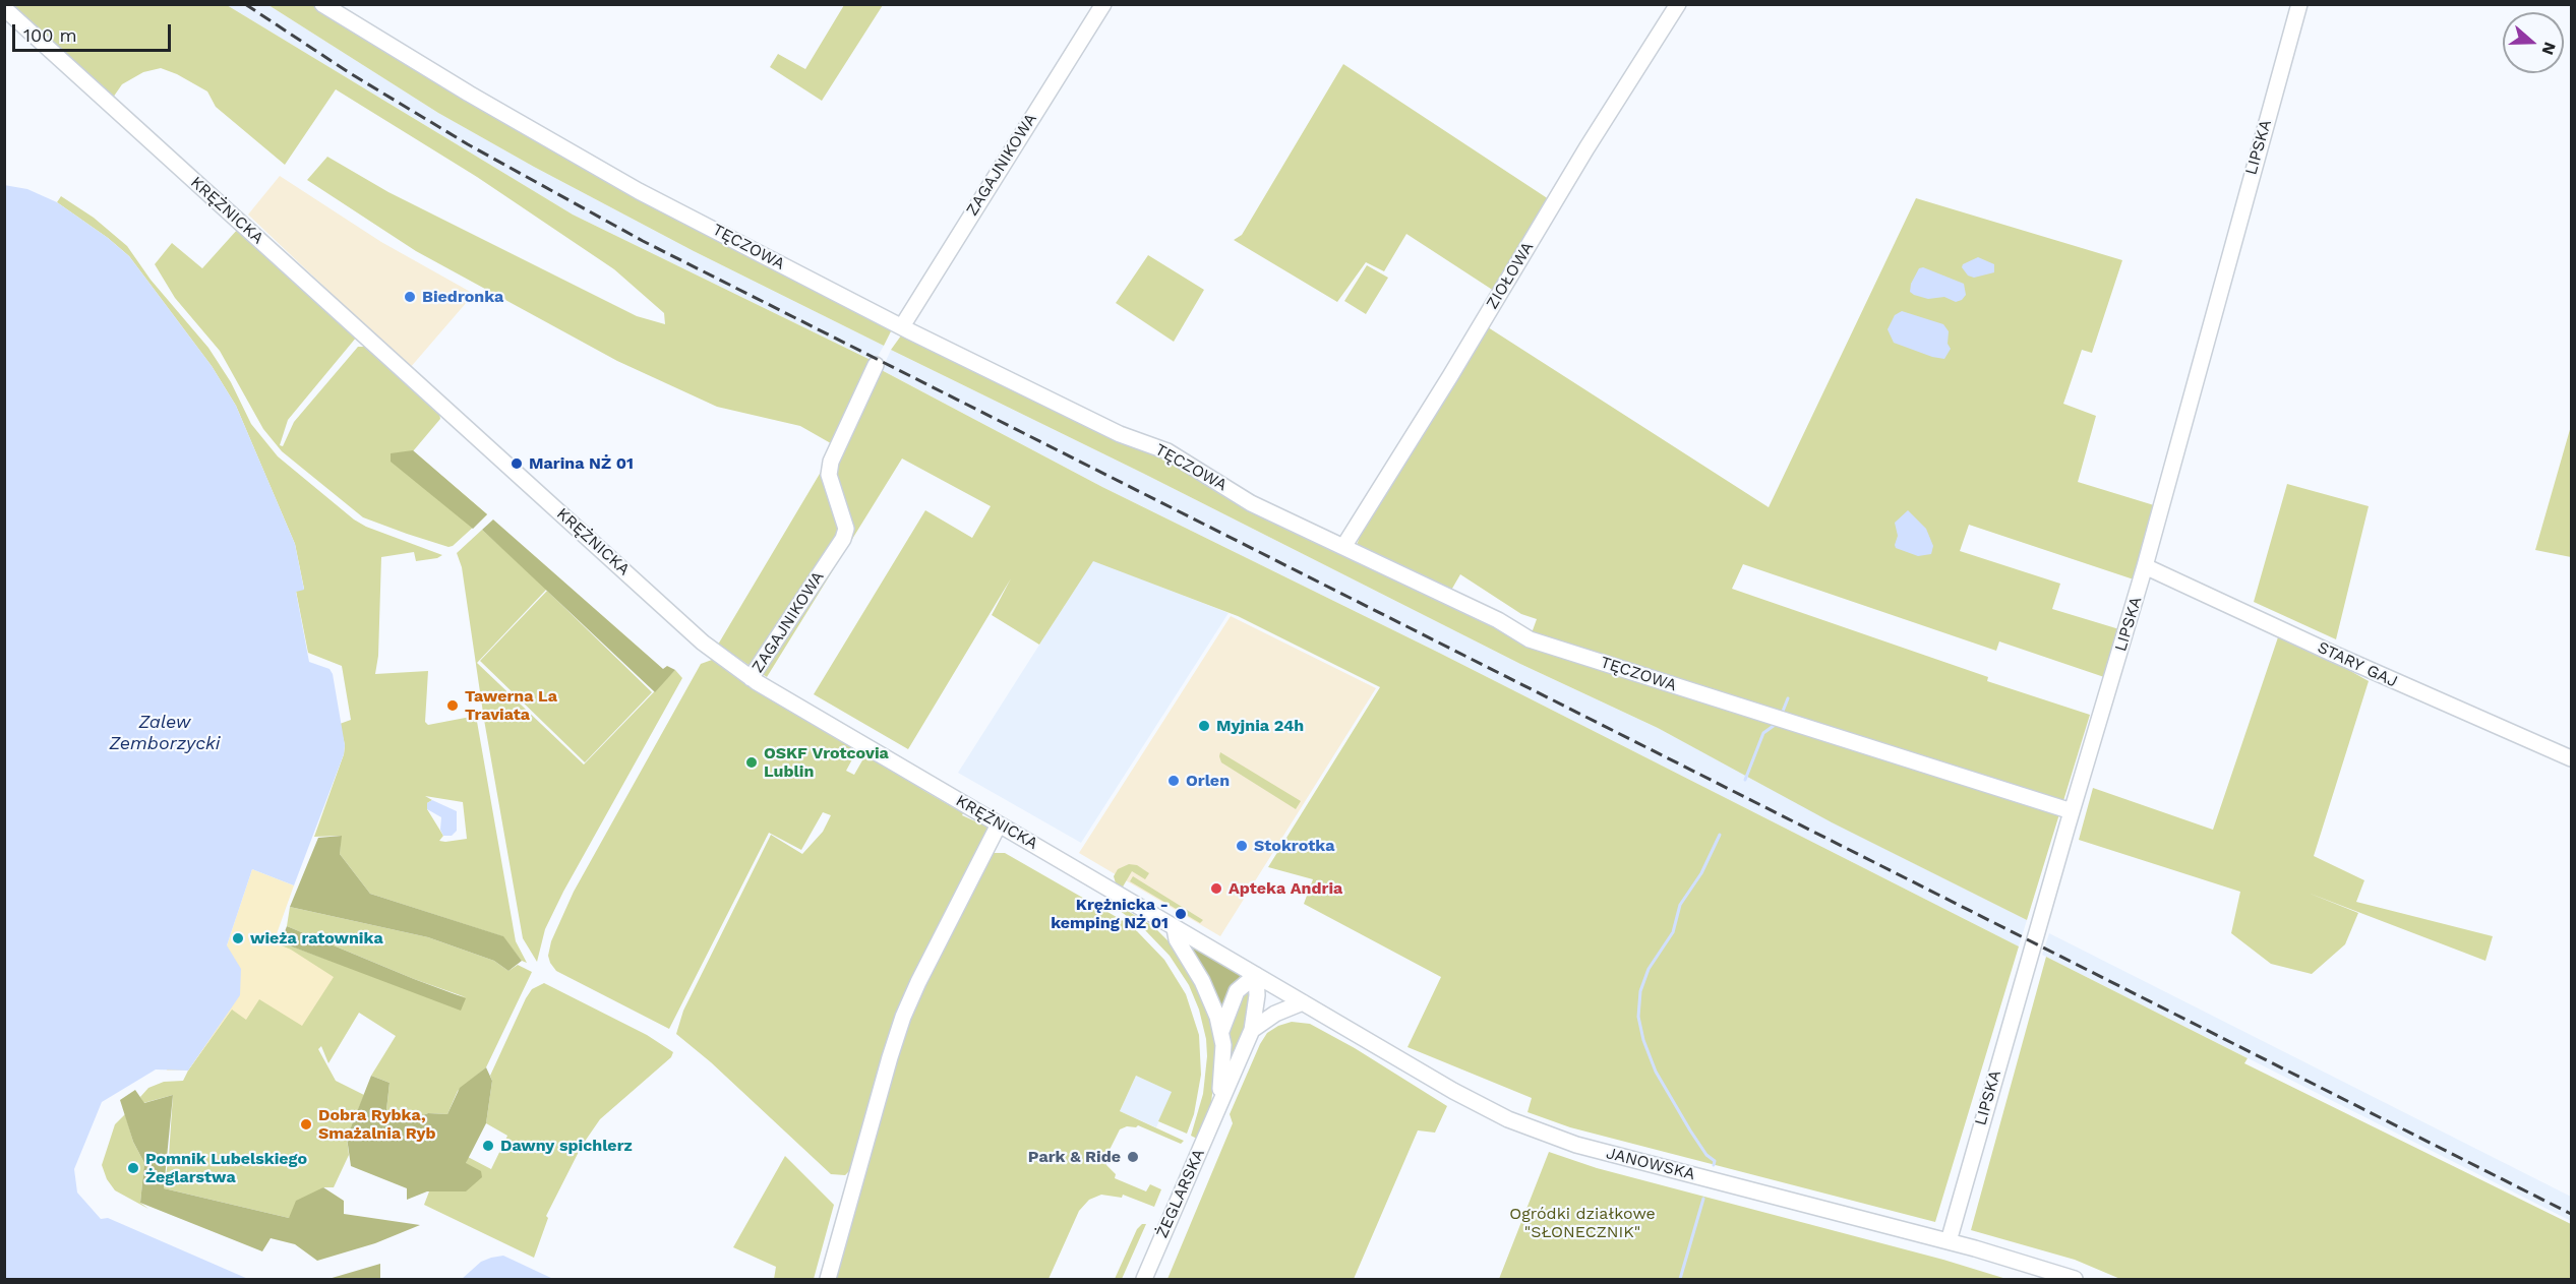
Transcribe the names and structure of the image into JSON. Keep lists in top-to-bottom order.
{
  "streets": {
    "street": [
      "LIPSKA",
      "ZAGAJNIKOWA",
      "KRĘŻNICKA",
      "TĘCZOWA",
      "ZIOŁOWA",
      "STARY GAJ",
      "JANOWSKA",
      "ŻEGLARSKA"
    ]
  },
  "crossings": [
    ["LIPSKA", "TĘCZOWA"],
    ["LIPSKA", "STARY GAJ"],
    ["LIPSKA", "JANOWSKA"],
    ["ZAGAJNIKOWA", "KRĘŻNICKA"],
    ["ZAGAJNIKOWA", "TĘCZOWA"],
    ["KRĘŻNICKA", "JANOWSKA"],
    ["KRĘŻNICKA", "ŻEGLARSKA"],
    ["TĘCZOWA", "ZIOŁOWA"],
    ["JANOWSKA", "ŻEGLARSKA"]
  ],
  "water": ["Zalew Zemborzycki"],
  "parks": ["Ogródki działkowe \"SŁONECZNIK\""],
  "places": [
    "Biedronka",
    "Marina NŻ 01",
    "Tawerna La Traviata",
    "Myjnia 24h",
    "OSKF Vrotcovia Lublin",
    "Orlen",
    "Stokrotka",
    "Apteka Andria",
    "Krężnicka - kemping NŻ 01",
    "wieża ratownika",
    "Dobra Rybka, Smażalnia Ryb",
    "Dawny spichlerz",
    "Park & Ride",
    "Pomnik Lubelskiego Żeglarstwa"
  ],
  "scale_bar": "100 m",
  "north": "right"
}
